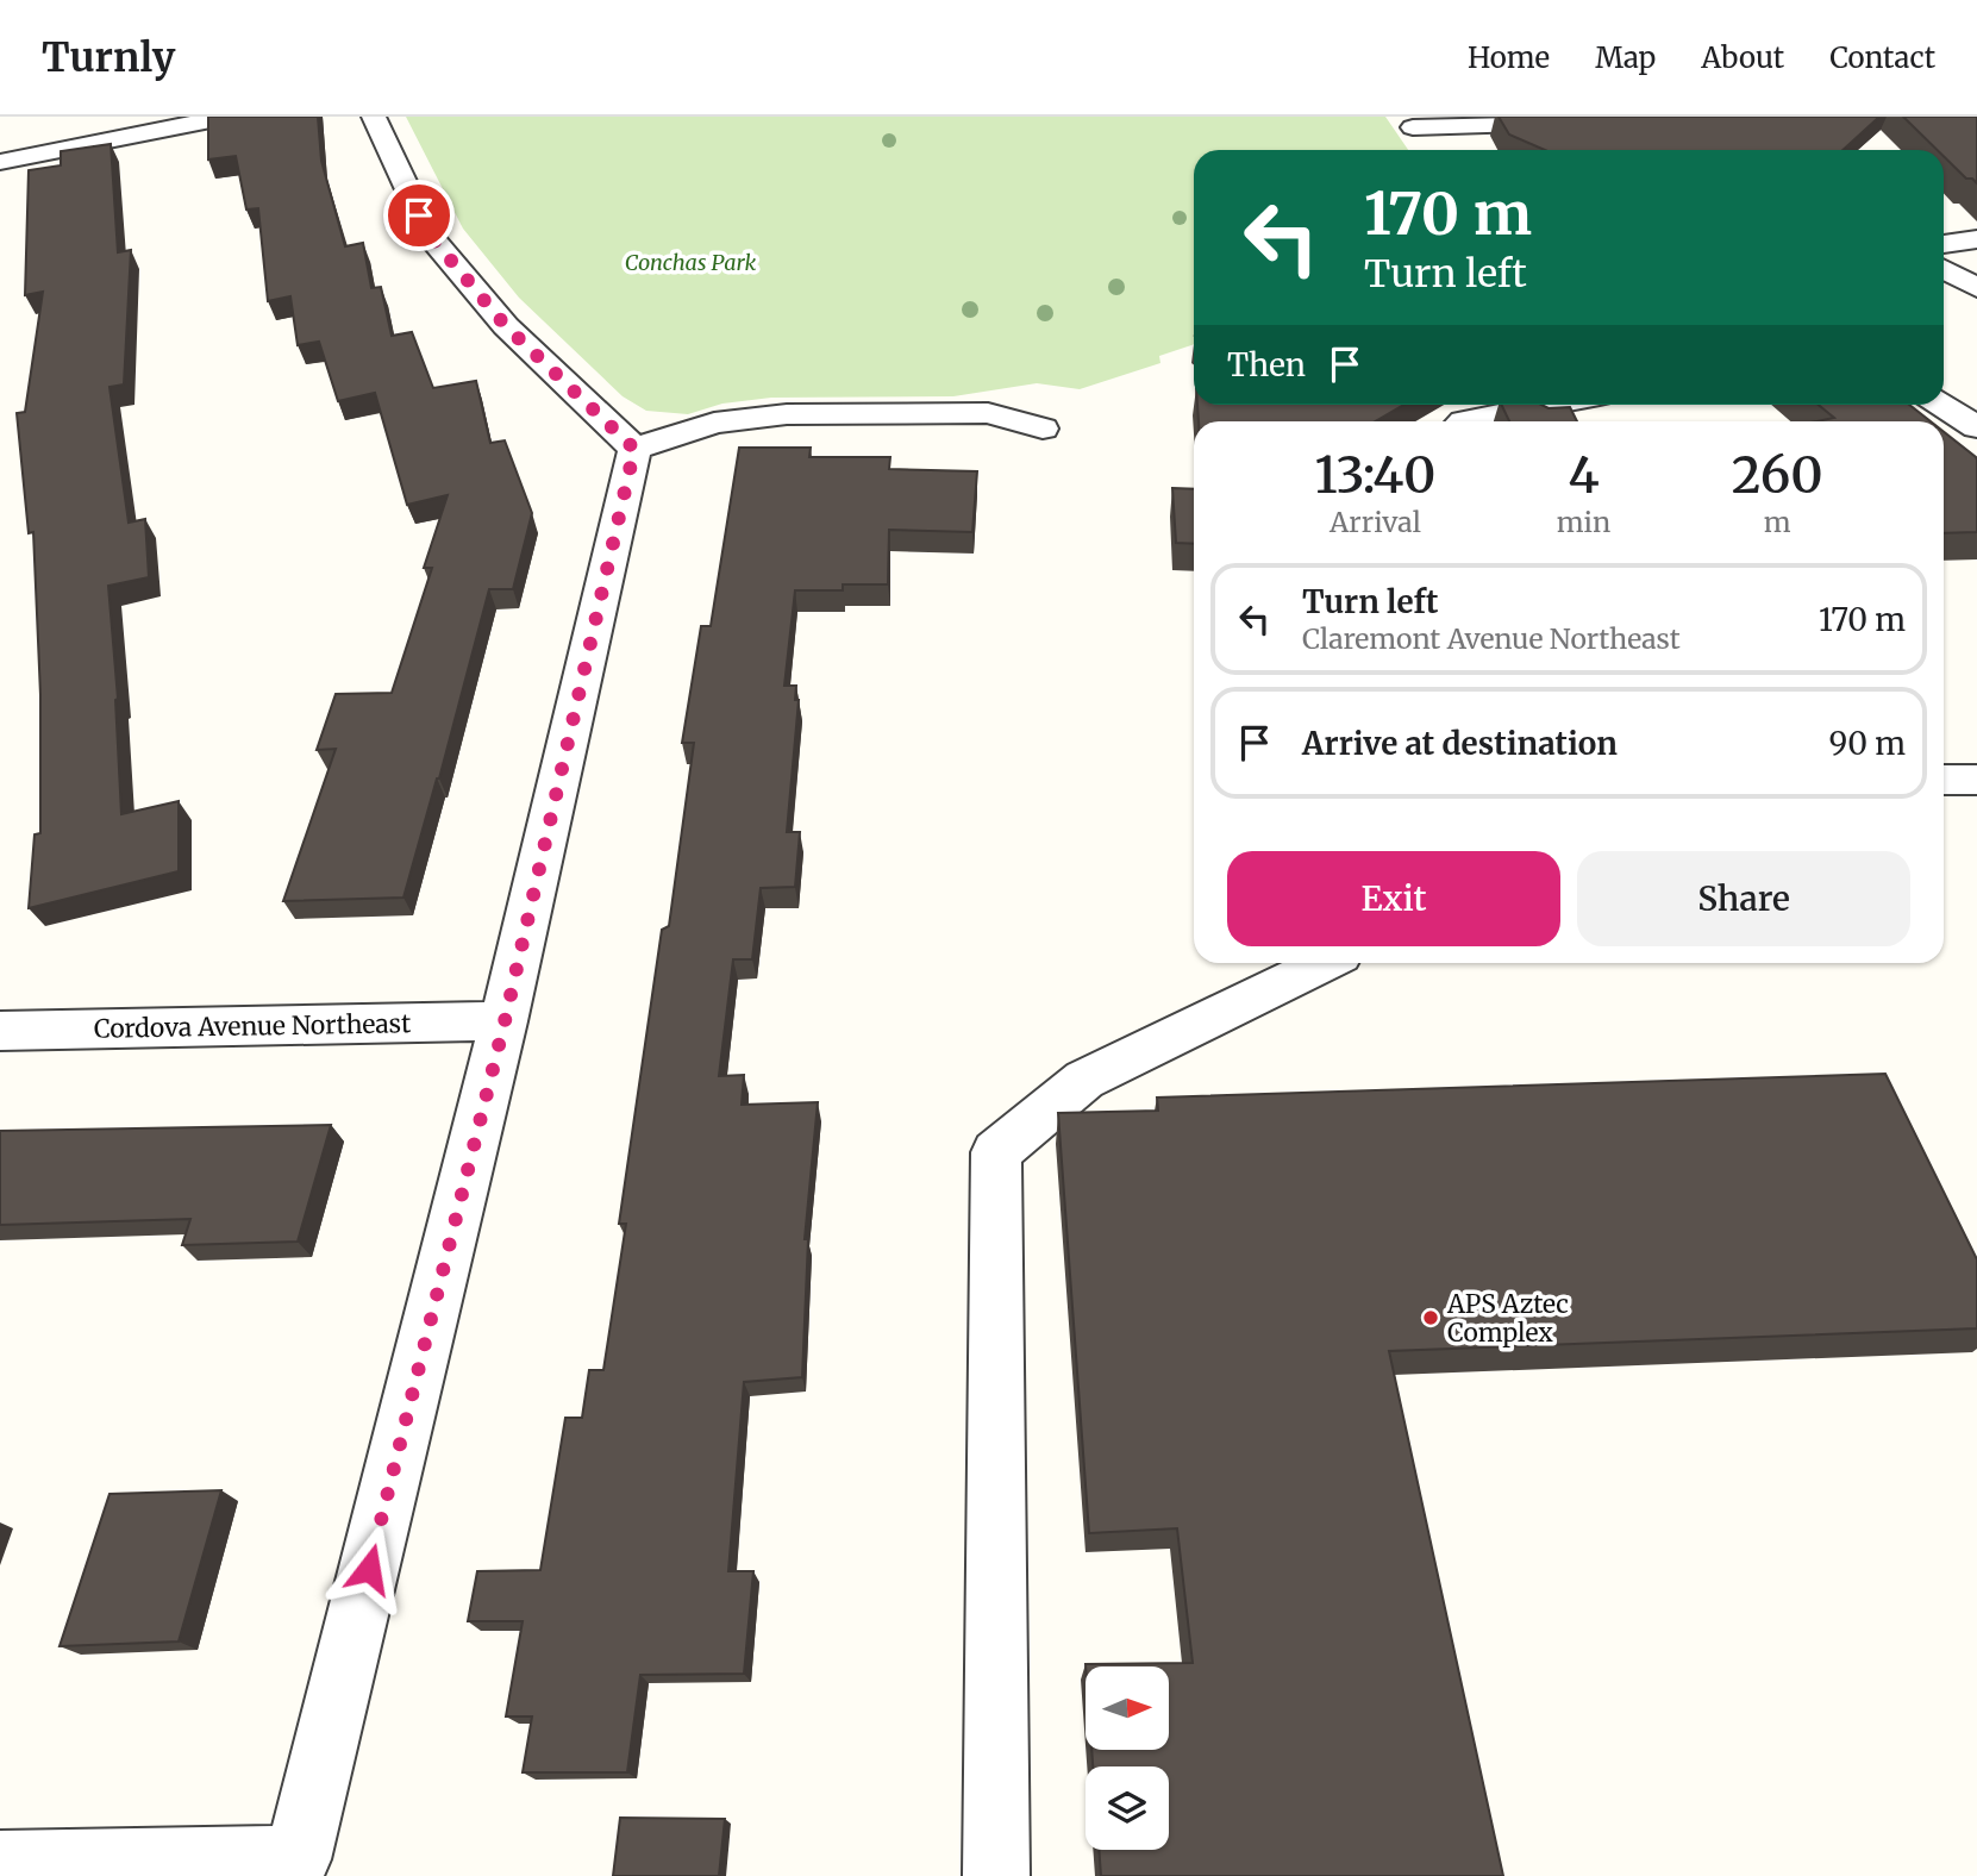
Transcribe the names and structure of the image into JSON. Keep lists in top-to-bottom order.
{
  "streets": {
    "street": ["Cordova Avenue Northeast"]
  },
  "parks": ["Conchas Park"],
  "places": ["APS Aztec Complex"],
  "north": "right",
  "page": {
    "header": "Turnly",
    "nav": [
      "Home",
      "Map",
      "About",
      "Contact"
    ],
    "turn": ["170 m", "Turn left"],
    "then": "Then",
    "eta": [
      "13:40",
      "Arrival",
      "4",
      "min",
      "260",
      "m"
    ],
    "list": [
      {
        "name": "Turn left",
        "note": "Claremont Avenue Northeast",
        "value": "170 m"
      },
      {
        "name": "Arrive at destination",
        "value": "90 m"
      }
    ],
    "buttons": ["Exit", "Share"]
  }
}
